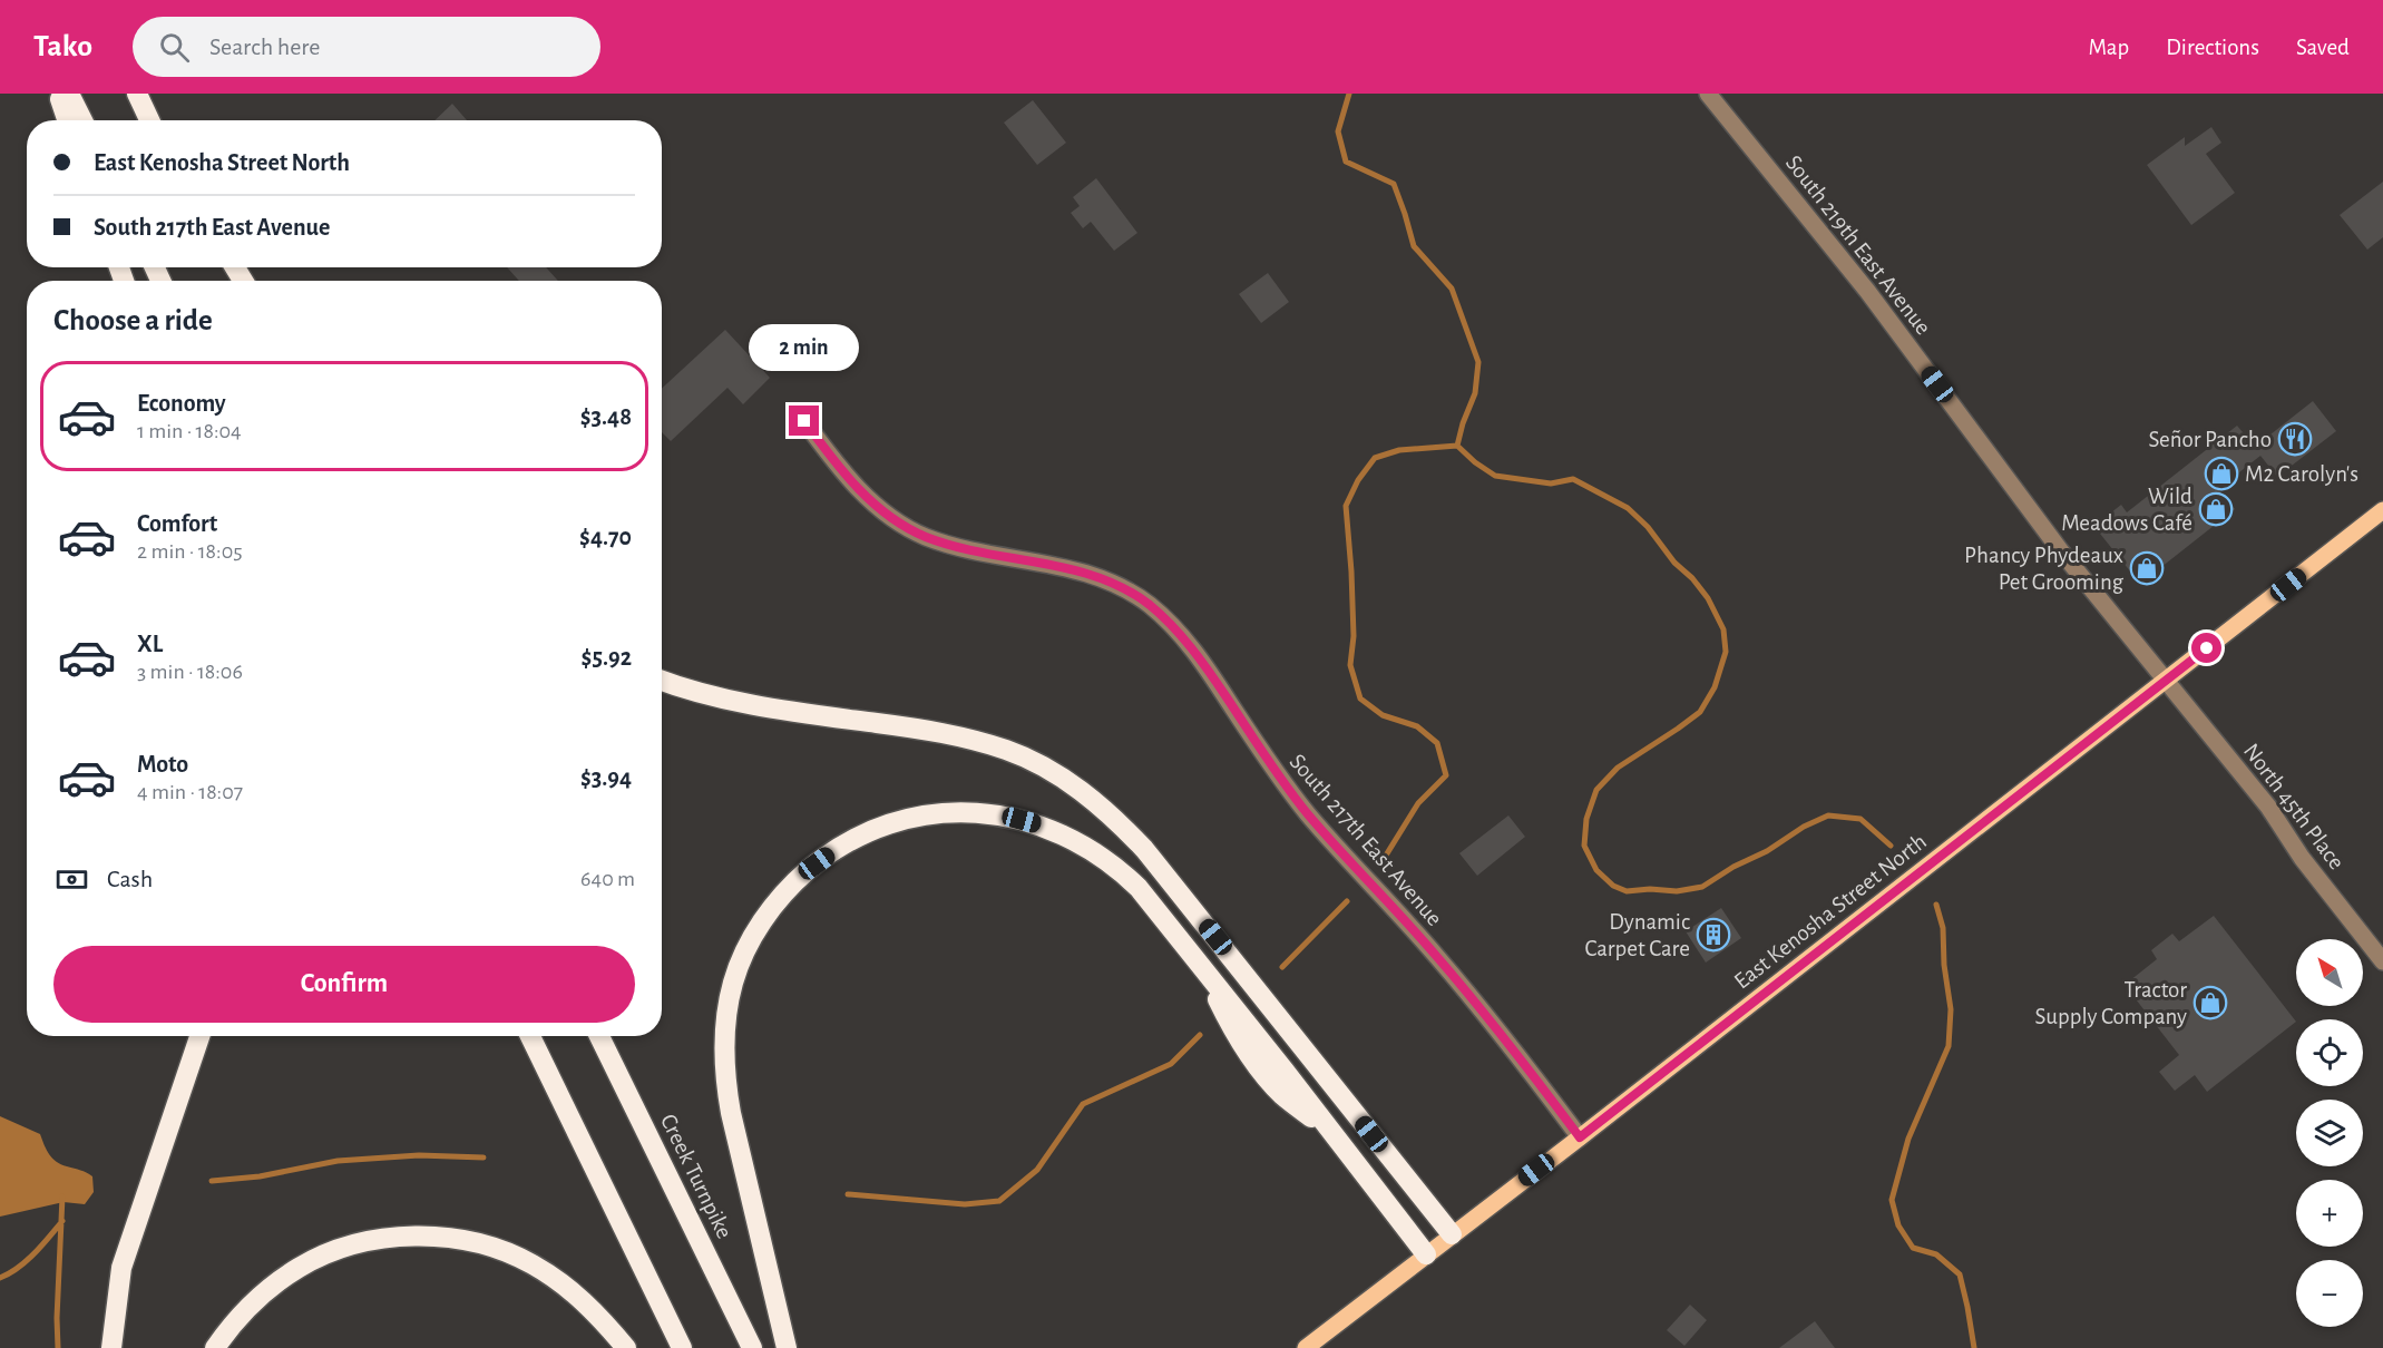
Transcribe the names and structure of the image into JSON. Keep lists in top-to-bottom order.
{
  "streets": {
    "highway": ["Creek Turnpike"],
    "main road": ["East Kenosha Street North"],
    "street": ["South 219th East Avenue", "North 45th Place", "South 217th East Avenue"]
  },
  "crossings": [
    ["South 219th East Avenue", "North 45th Place"],
    ["South 219th East Avenue", "East Kenosha Street North"],
    ["North 45th Place", "East Kenosha Street North"],
    ["South 217th East Avenue", "East Kenosha Street North"]
  ],
  "places": {
    "restaurant": ["Señor Pancho"],
    "shop": [
      "M2 Carolyn's",
      "Wild Meadows Café",
      "Phancy Phydeaux Pet Grooming",
      "Tractor Supply Company"
    ],
    "building": ["Dynamic Carpet Care"]
  },
  "north": "top left",
  "page": {
    "header": "Tako",
    "search": "Search here",
    "nav": ["Map", "Directions", "Saved"],
    "banner": ["East Kenosha Street North", "South 217th East Avenue"],
    "heading": "Choose a ride",
    "bubble": "2 min",
    "list": [
      {
        "name": "Economy",
        "note": "1 min · 18:04",
        "value": "$3.48"
      },
      {
        "name": "Comfort",
        "note": "2 min · 18:05",
        "value": "$4.70"
      },
      {
        "name": "XL",
        "note": "3 min · 18:06",
        "value": "$5.92"
      },
      {
        "name": "Moto",
        "note": "4 min · 18:07",
        "value": "$3.94"
      }
    ],
    "pay": ["Cash", "640 m"],
    "buttons": "Confirm",
    "map_buttons": ["+", "−"]
  }
}
